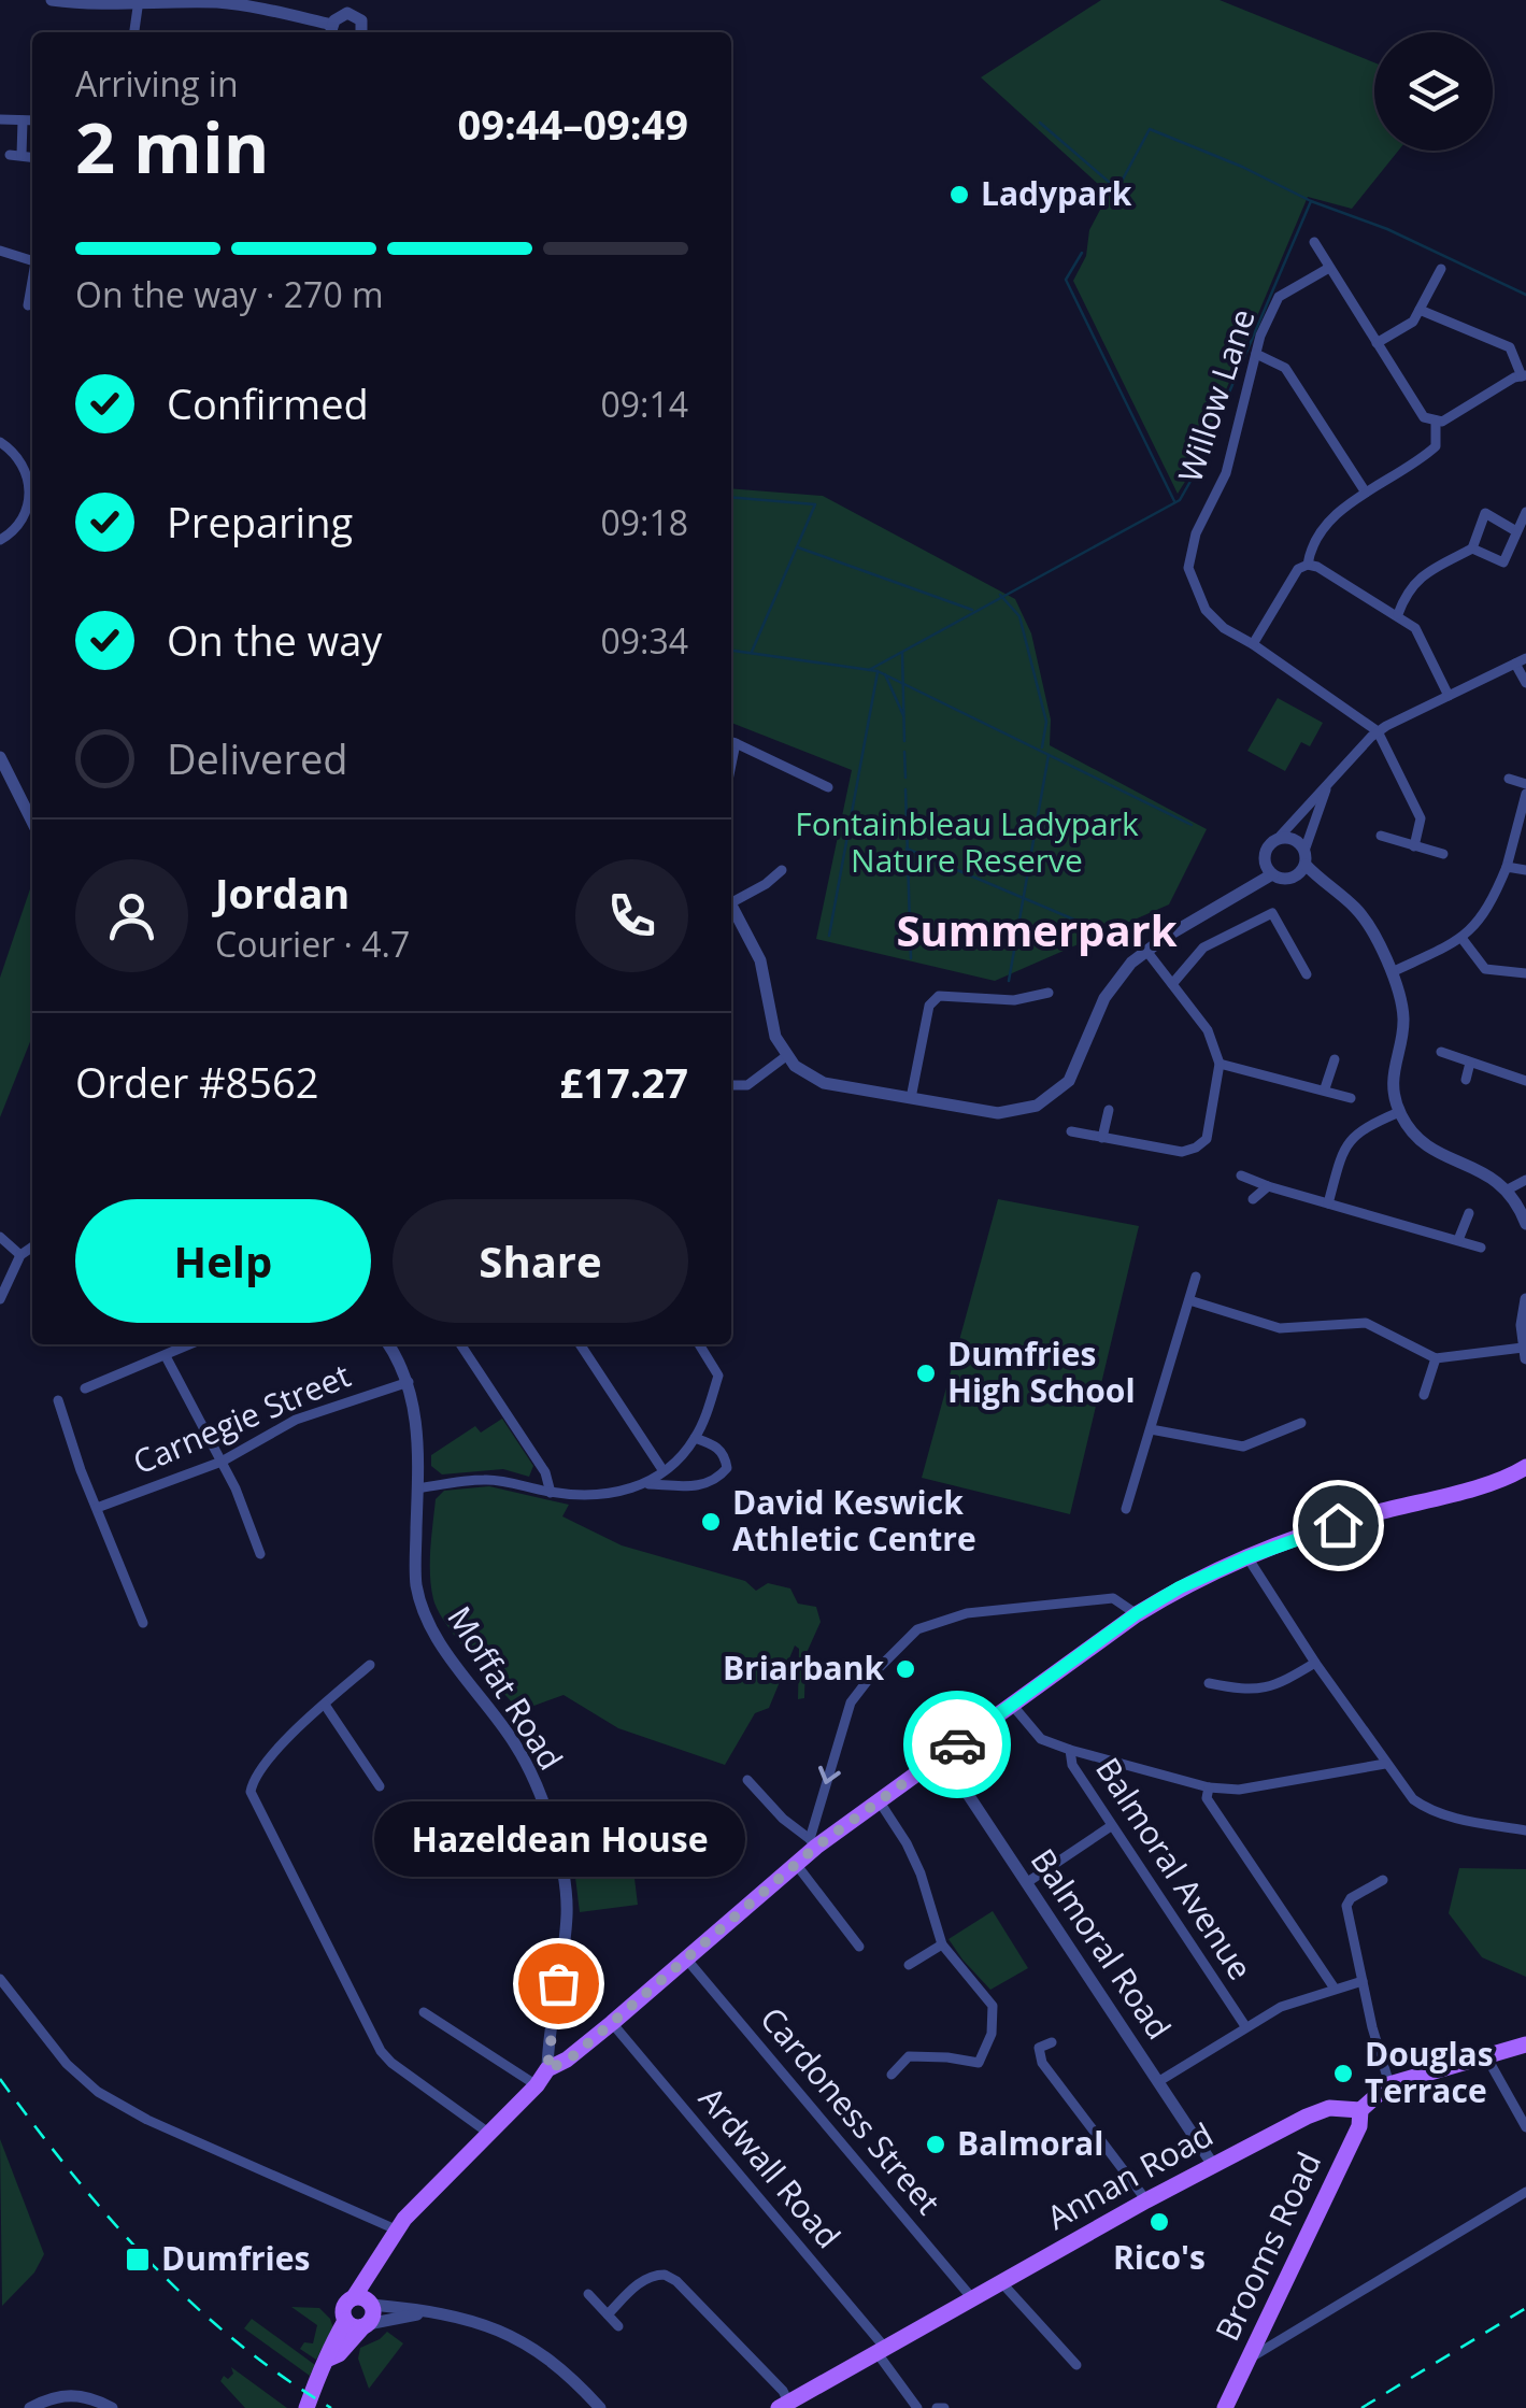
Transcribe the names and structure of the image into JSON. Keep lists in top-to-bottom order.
{
  "streets": {
    "main road": ["Annan Road", "Brooms Road"],
    "street": [
      "Willow Lane",
      "Carnegie Street",
      "Moffat Road",
      "Balmoral Avenue",
      "Balmoral Road",
      "Cardoness Street",
      "Ardwall Road"
    ]
  },
  "crossings": [
    ["Carnegie Street", "Moffat Road"],
    ["Balmoral Road", "Annan Road"],
    ["Cardoness Street", "Annan Road"],
    ["Ardwall Road", "Annan Road"],
    ["Annan Road", "Brooms Road"]
  ],
  "districts": ["Summerpark"],
  "parks": ["Fontainbleau Ladypark Nature Reserve"],
  "places": {
    "other": [
      "Ladypark",
      "Dumfries High School",
      "David Keswick Athletic Centre",
      "Briarbank",
      "Hazeldean House",
      "Douglas Terrace",
      "Balmoral",
      "Rico's"
    ],
    "transit": ["Dumfries"]
  },
  "page": {
    "heading": ["2 min", "Arriving in", "09:44–09:49"],
    "panel": [
      "Jordan",
      "Courier · 4.7",
      "Order #8562",
      "£17.27"
    ],
    "bar": "On the way · 270 m",
    "list": [
      ["Confirmed", "09:14"],
      ["Preparing", "09:18"],
      ["On the way", "09:34"],
      "Delivered"
    ],
    "buttons": ["Help", "Share"],
    "bubble": "Hazeldean House"
  }
}
